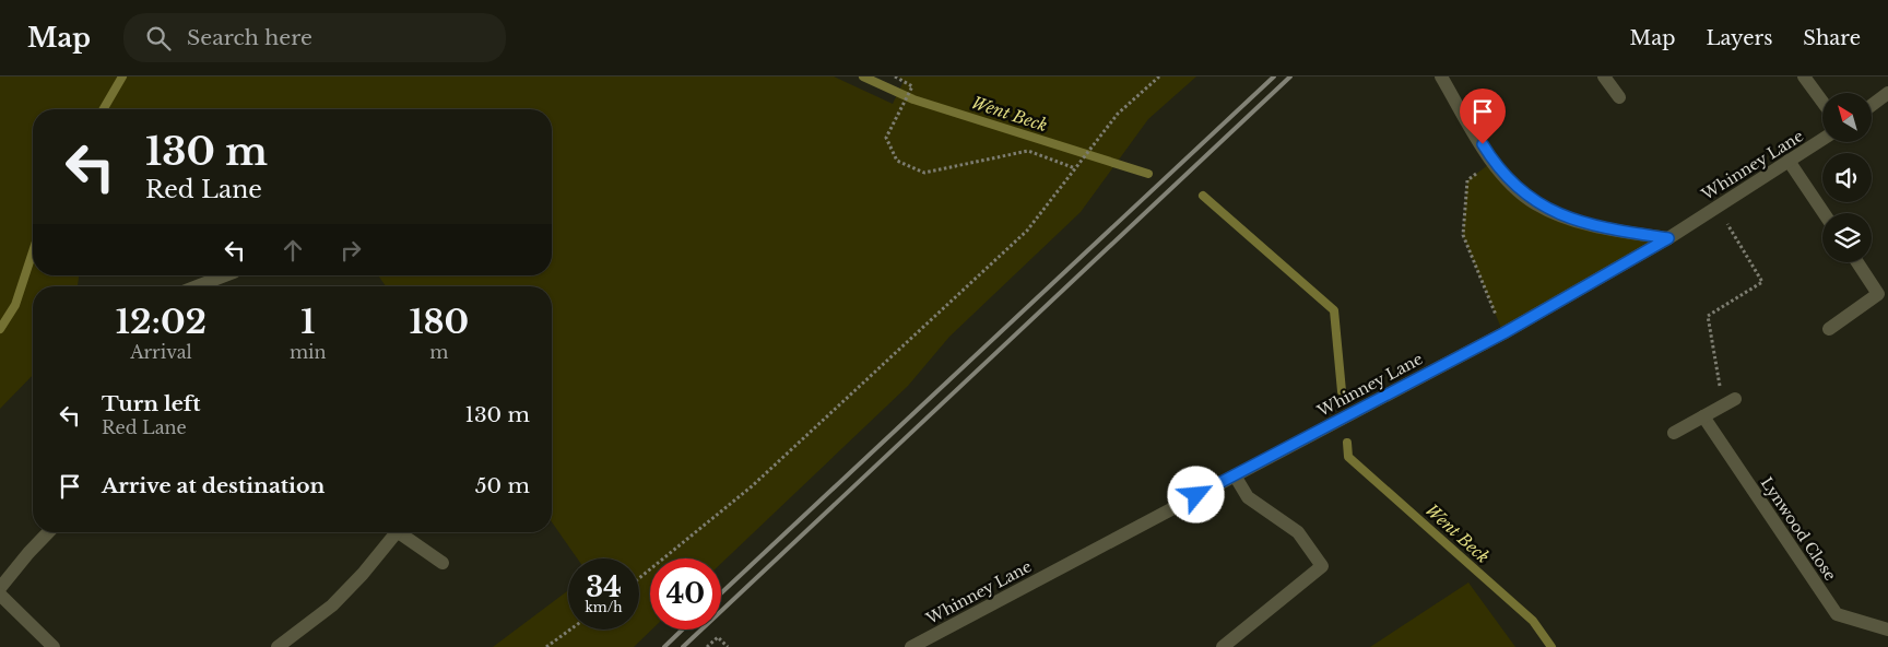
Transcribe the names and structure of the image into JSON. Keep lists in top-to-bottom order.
{
  "streets": {
    "street": ["Whinney Lane", "Lynwood Close"]
  },
  "water": ["Went Beck"],
  "north": "top left",
  "page": {
    "header": "Map",
    "search": "Search here",
    "nav": ["Map", "Layers", "Share"],
    "turn": ["130 m", "Red Lane"],
    "eta": [
      "12:02",
      "Arrival",
      "1",
      "min",
      "180",
      "m"
    ],
    "list": [
      {
        "name": "Turn left",
        "note": "Red Lane",
        "value": "130 m"
      },
      {
        "name": "Arrive at destination",
        "value": "50 m"
      }
    ],
    "speed": "34 km/h",
    "limit": "40"
  }
}
